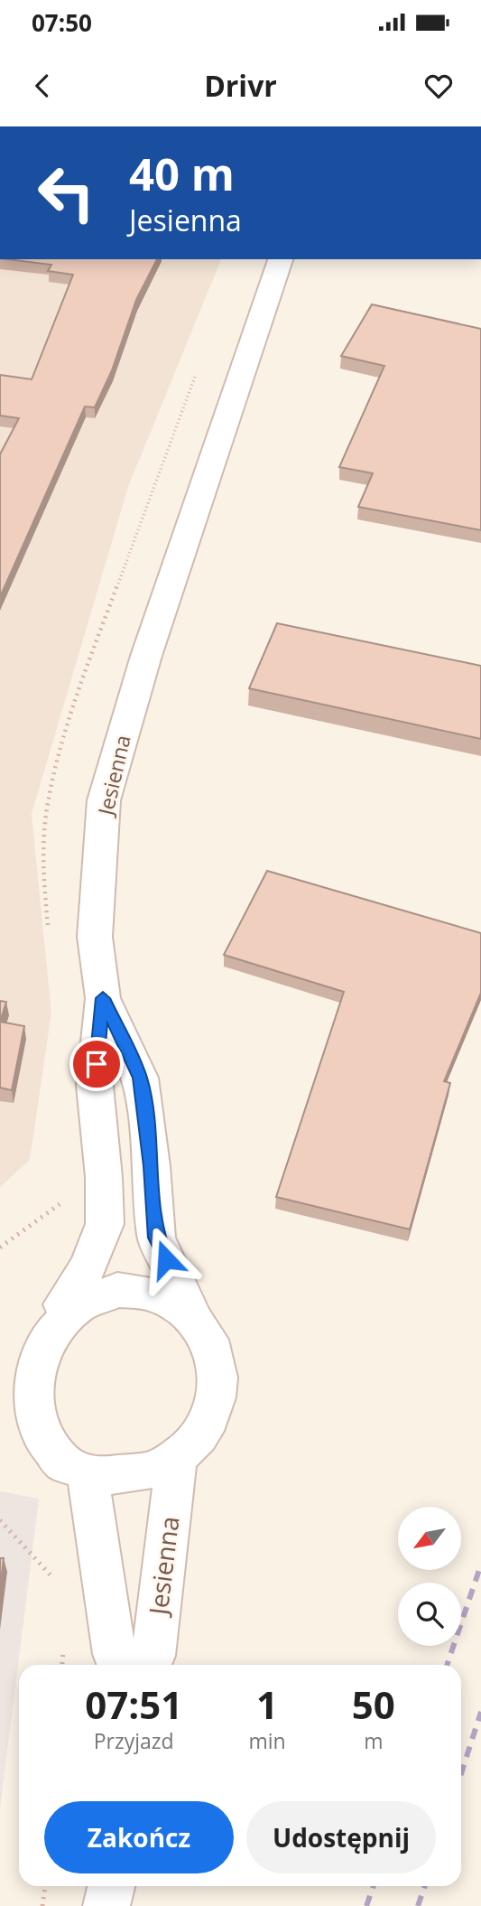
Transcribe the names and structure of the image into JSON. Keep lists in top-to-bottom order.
{
  "streets": {
    "street": ["Jesienna"]
  },
  "north": "bottom left",
  "page": {
    "status": "07:50",
    "header": "Drivr",
    "turn": ["40 m", "Jesienna"],
    "eta": [
      "07:51",
      "Przyjazd",
      "1",
      "min",
      "50",
      "m"
    ],
    "buttons": ["Zakończ", "Udostępnij"]
  }
}
